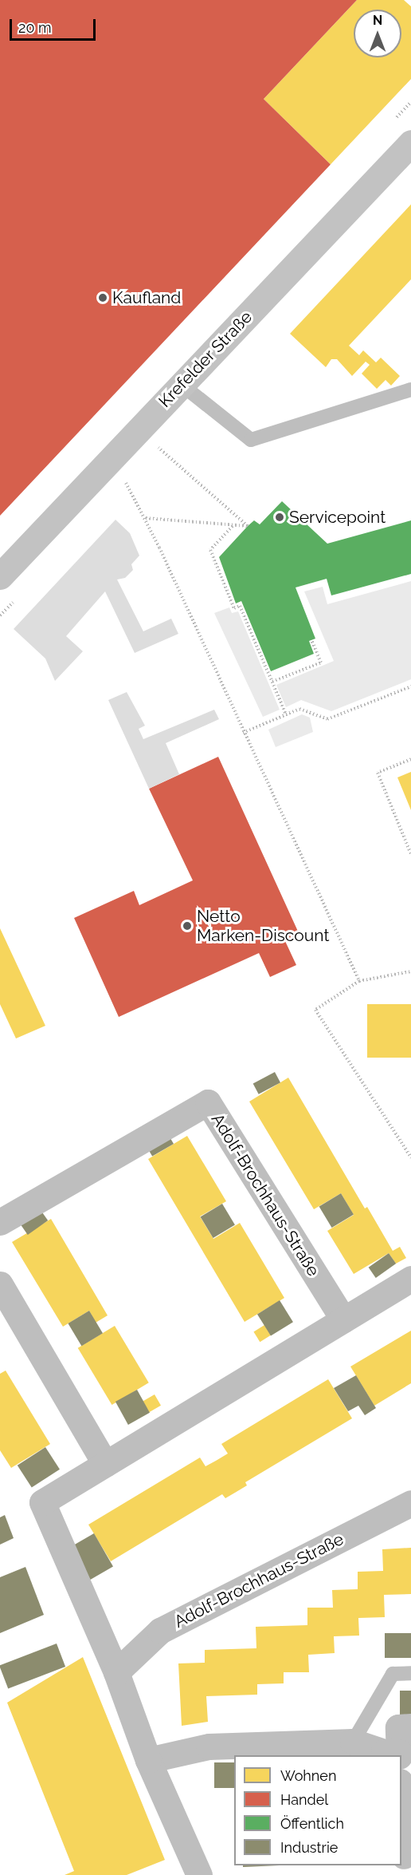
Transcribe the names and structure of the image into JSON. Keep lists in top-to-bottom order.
{
  "streets": {
    "main road": ["Krefelder Straße"],
    "street": ["Adolf-Brochhaus-Straße"]
  },
  "places": ["Kaufland", "Servicepoint", "Netto Marken-Discount"],
  "legend": [
    "Wohnen",
    "Handel",
    "Öffentlich",
    "Industrie"
  ],
  "scale_bar": "20 m",
  "north": "top"
}
